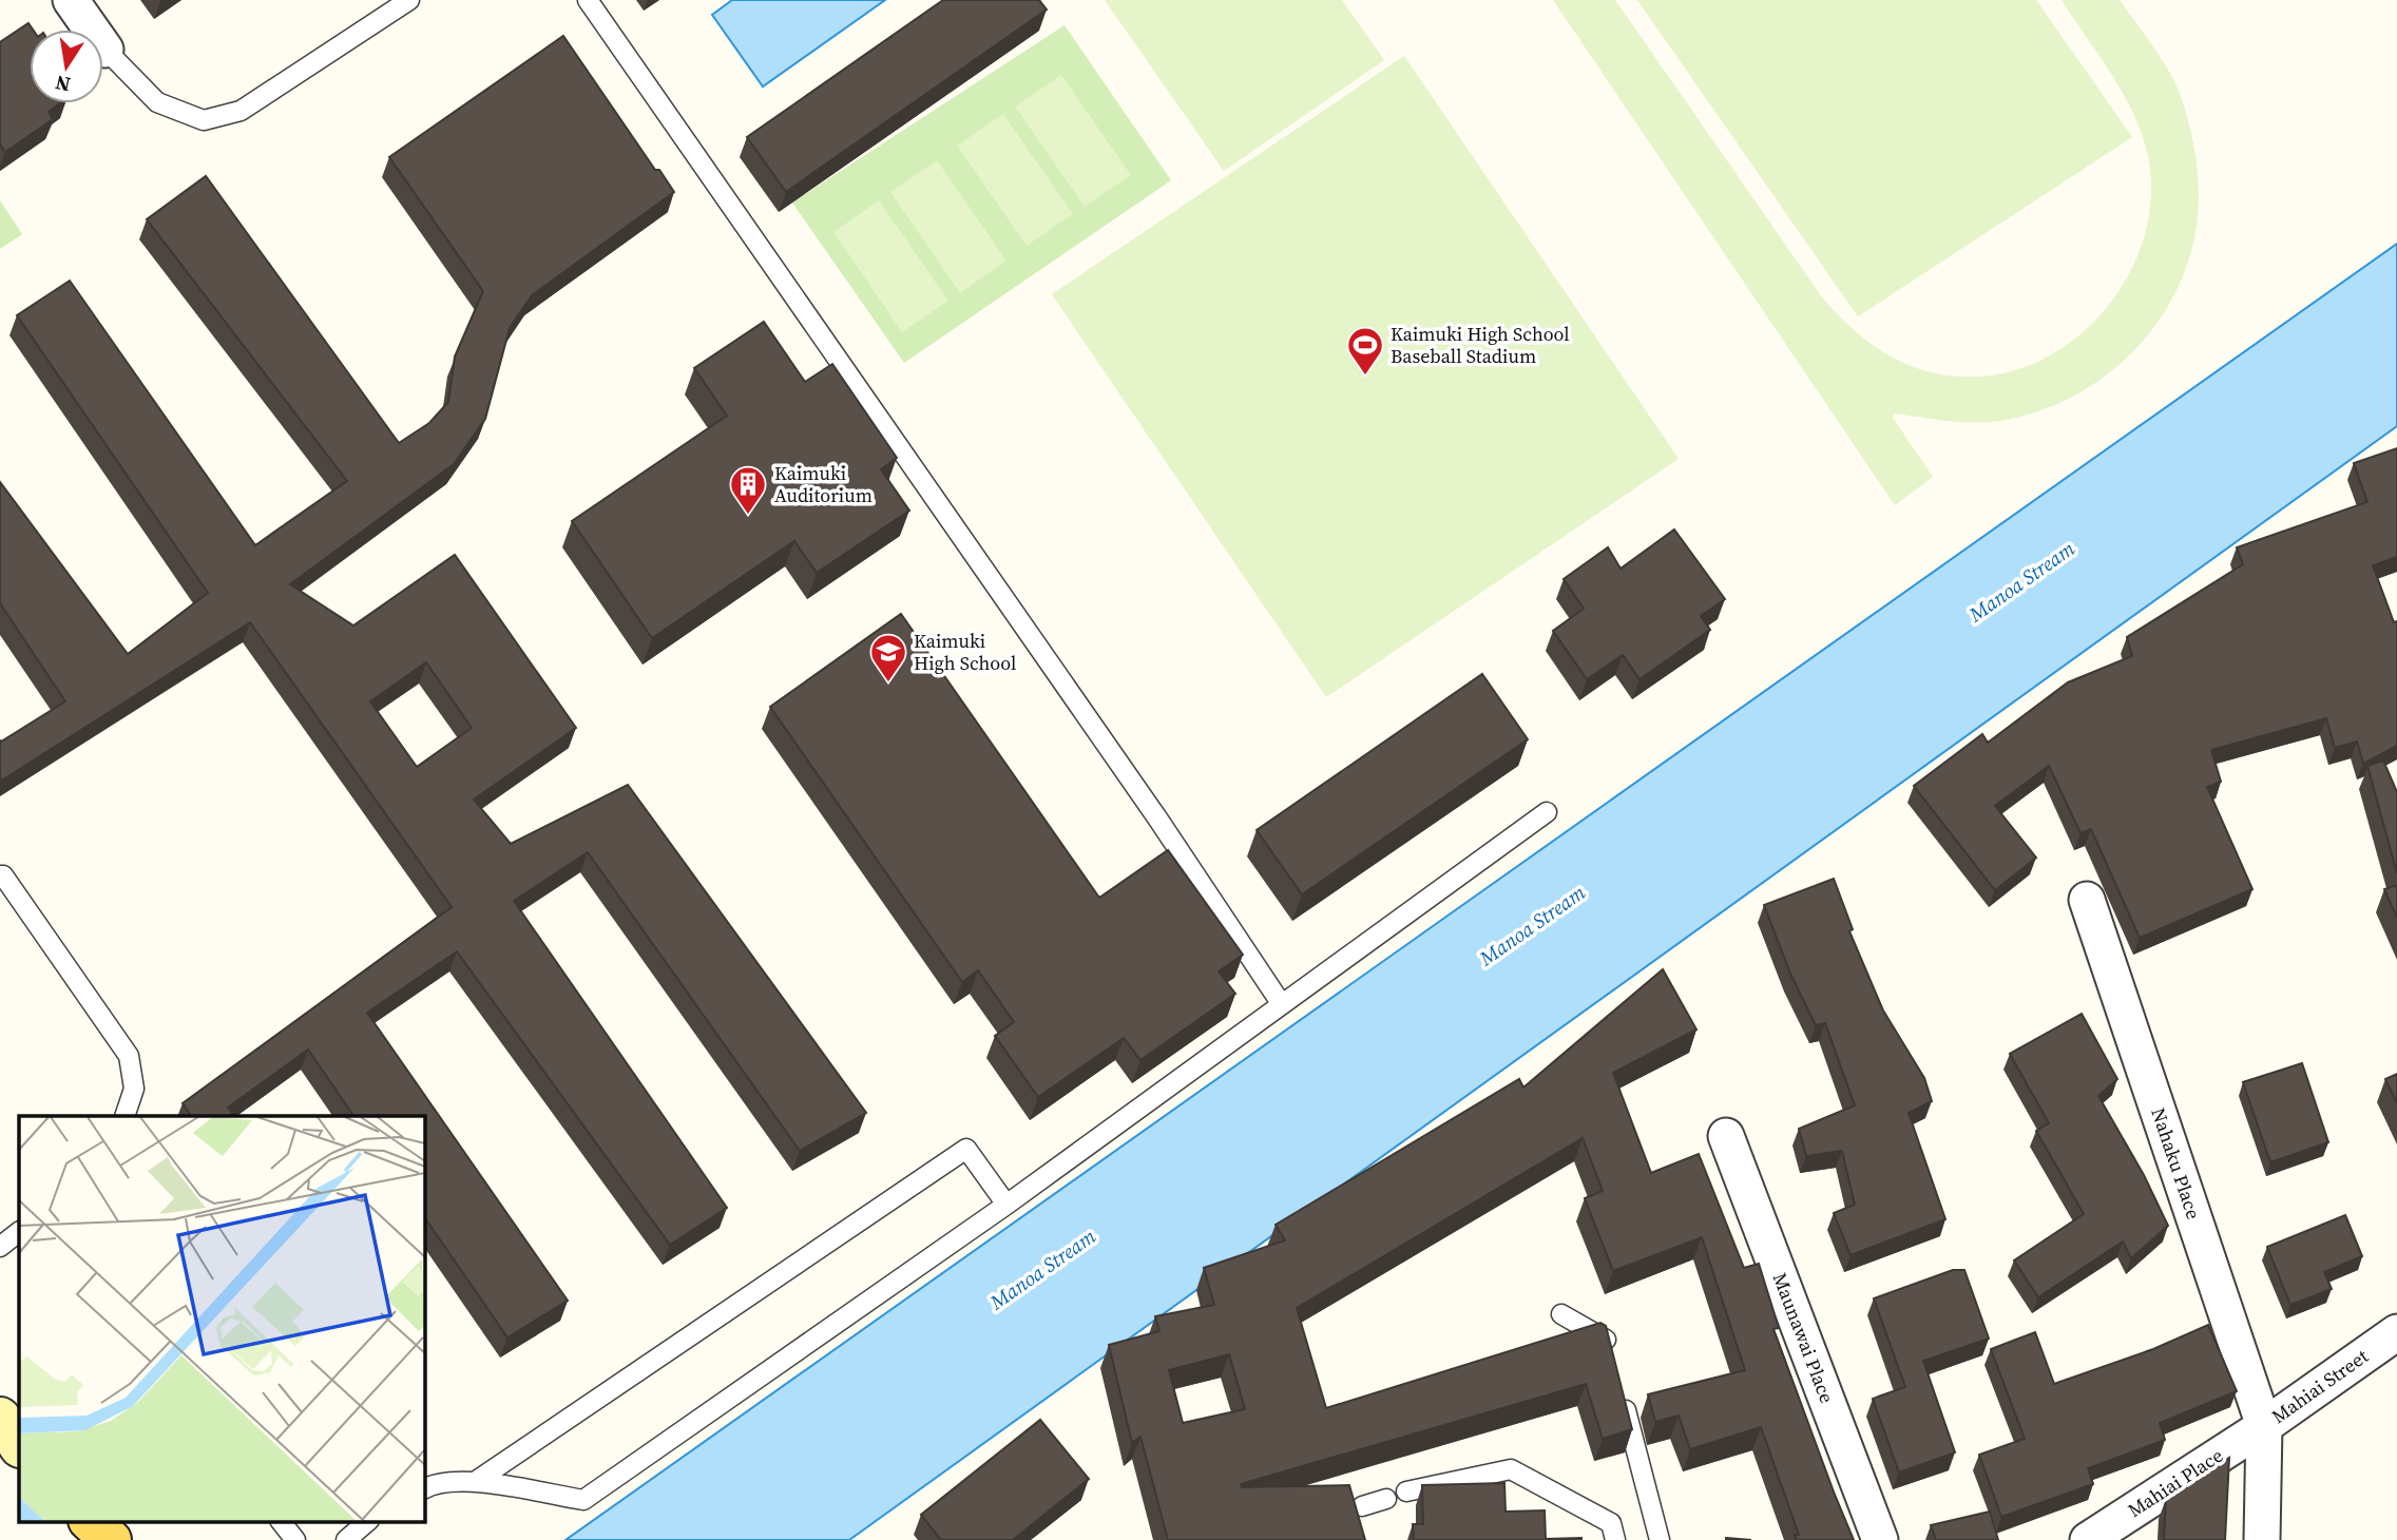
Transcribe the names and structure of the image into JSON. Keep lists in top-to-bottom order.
{
  "streets": {
    "street": [
      "Nahaku Place",
      "Maunawai Place",
      "Mahiai Street",
      "Mahiai Place"
    ]
  },
  "crossings": [
    ["Nahaku Place", "Mahiai Street"],
    ["Nahaku Place", "Mahiai Place"],
    ["Mahiai Street", "Mahiai Place"]
  ],
  "water": ["Manoa Stream"],
  "places": {
    "sports": ["Kaimuki High School Baseball Stadium"],
    "building": ["Kaimuki Auditorium"],
    "school or university": ["Kaimuki High School"]
  },
  "north": "bottom"
}
